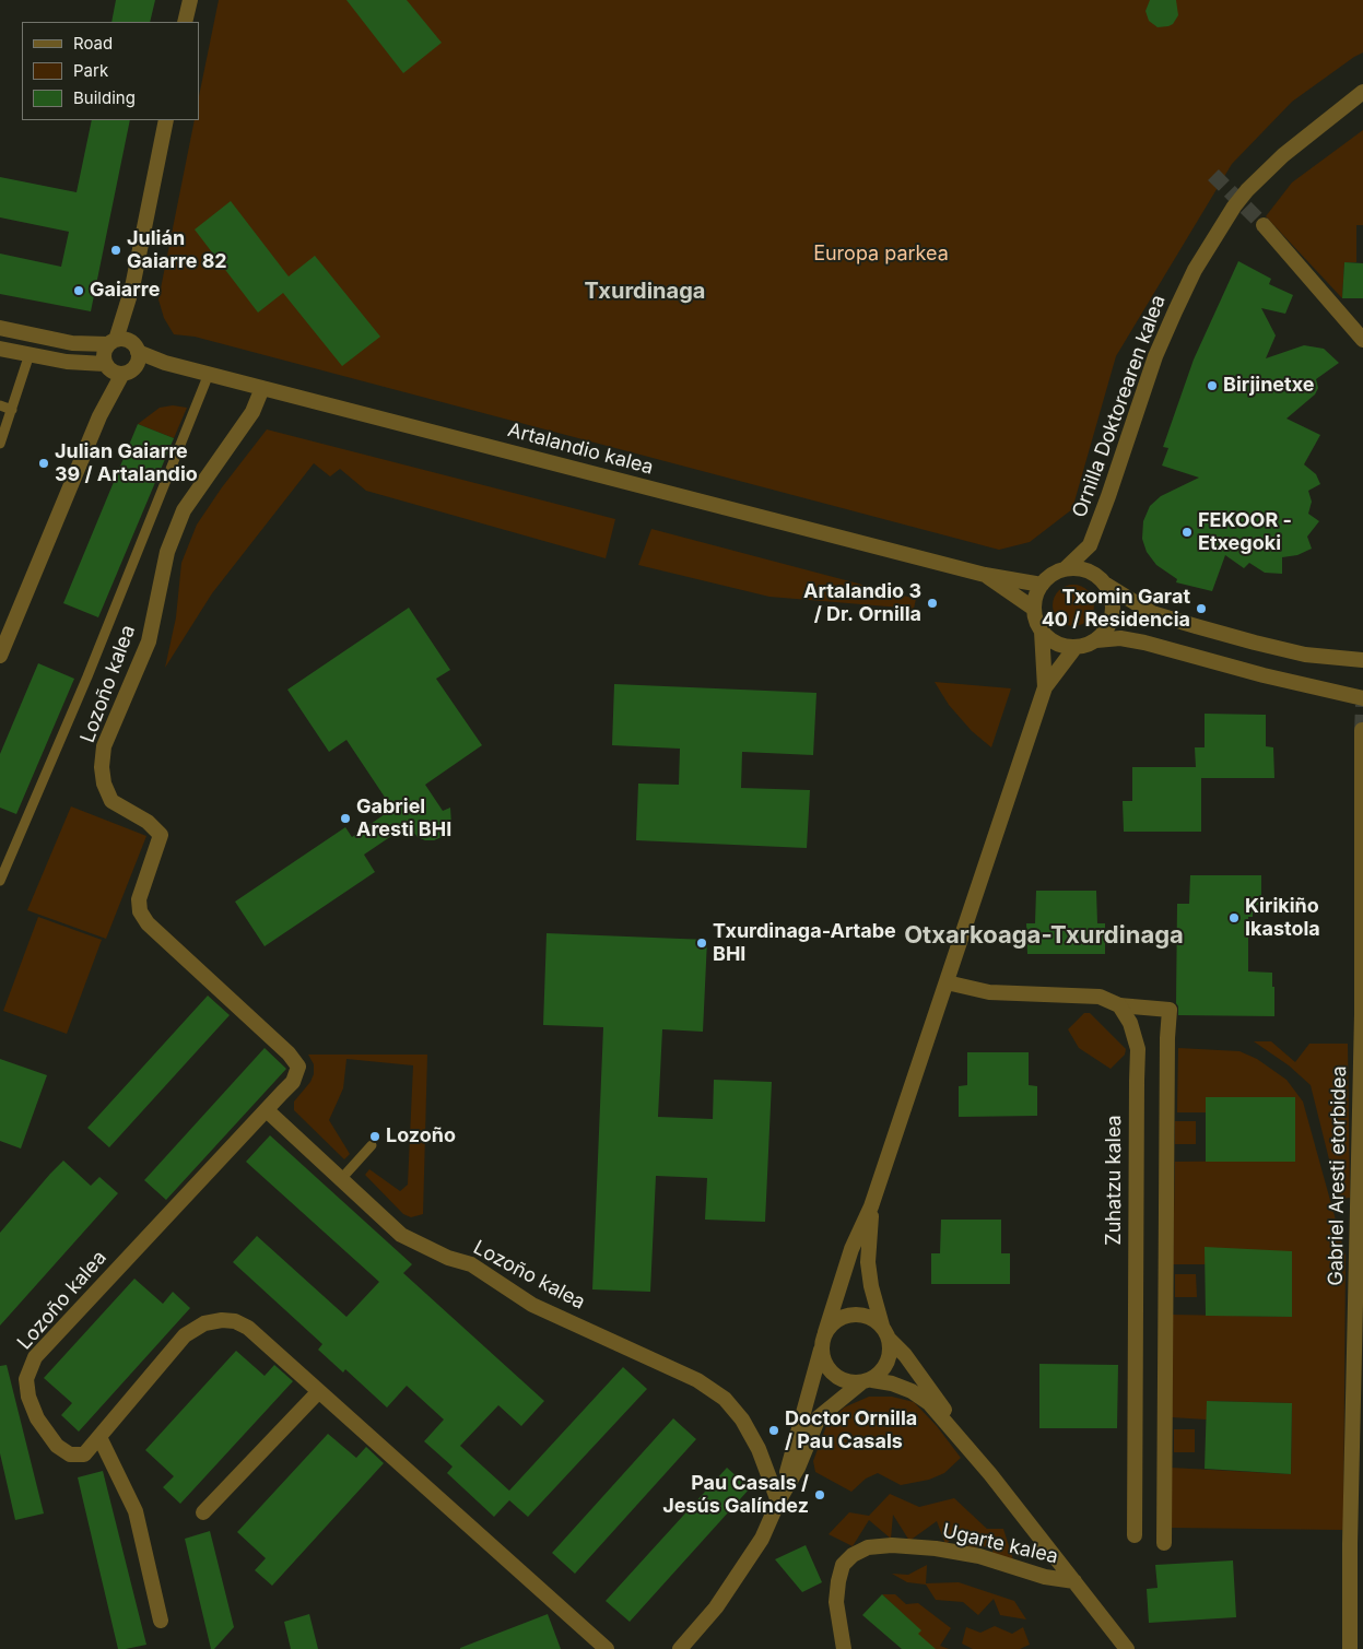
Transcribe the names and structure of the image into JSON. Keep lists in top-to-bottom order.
{
  "streets": {
    "street": [
      "Ornilla Doktorearen kalea",
      "Artalandio kalea",
      "Lozoño kalea",
      "Gabriel Aresti etorbidea",
      "Zuhatzu kalea",
      "Ugarte kalea"
    ]
  },
  "crossings": [
    ["Ornilla Doktorearen kalea", "Artalandio kalea"],
    ["Artalandio kalea", "Lozoño kalea"]
  ],
  "districts": ["Txurdinaga", "Otxarkoaga-Txurdinaga"],
  "parks": ["Europa parkea"],
  "places": [
    "Julián Gaiarre 82",
    "Gaiarre",
    "Birjinetxe",
    "Julian Gaiarre 39 / Artalandio",
    "FEKOOR - Etxegoki",
    "Artalandio 3 / Dr. Ornilla",
    "Txomin Garat 40 / Residencia",
    "Gabriel Aresti BHI",
    "Kirikiño Ikastola",
    "Txurdinaga-Artabe BHI",
    "Lozoño",
    "Doctor Ornilla / Pau Casals",
    "Pau Casals / Jesús Galíndez"
  ],
  "legend": ["Road", "Park", "Building"]
}
